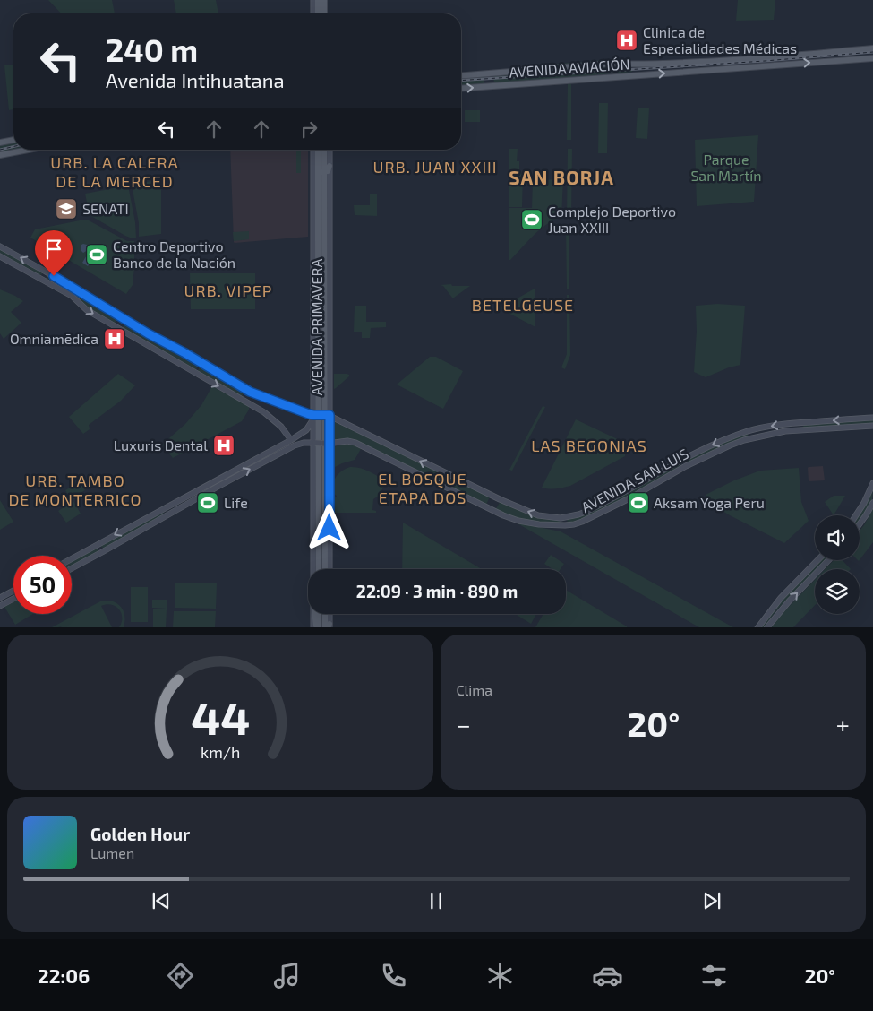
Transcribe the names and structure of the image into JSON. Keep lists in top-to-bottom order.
{
  "streets": {
    "main road": ["AVENIDA AVIACIÓN", "AVENIDA PRIMAVERA", "AVENIDA SAN LUIS"]
  },
  "crossings": [
    ["AVENIDA PRIMAVERA", "AVENIDA SAN LUIS"]
  ],
  "districts": [
    "URB. LA CALERA DE LA MERCED",
    "URB. JUAN XXIII",
    "SAN BORJA",
    "URB. VIPEP",
    "BETELGEUSE",
    "LAS BEGONIAS",
    "EL BOSQUE ETAPA DOS",
    "URB. TAMBO DE MONTERRICO"
  ],
  "parks": ["Parque San Martín"],
  "places": {
    "hospital": ["Clinica de Especialidades Médicas", "Omniamēdica", "Luxuris Dental"],
    "school or university": ["SENATI"],
    "sports": [
      "Complejo Deportivo Juan XXIII",
      "Centro Deportivo Banco de la Nación",
      "Life",
      "Aksam Yoga Peru"
    ]
  },
  "page": {
    "turn": ["240 m", "Avenida Intihuatana"],
    "limit": "50",
    "trip": "22:09 · 3 min · 890 m",
    "tile": "Clima",
    "heat": ["−", "20°", "+"],
    "song": ["Golden Hour", "Lumen"],
    "tabs": ["22:06", "20°"],
    "gauge": ["44", "km/h"]
  }
}
